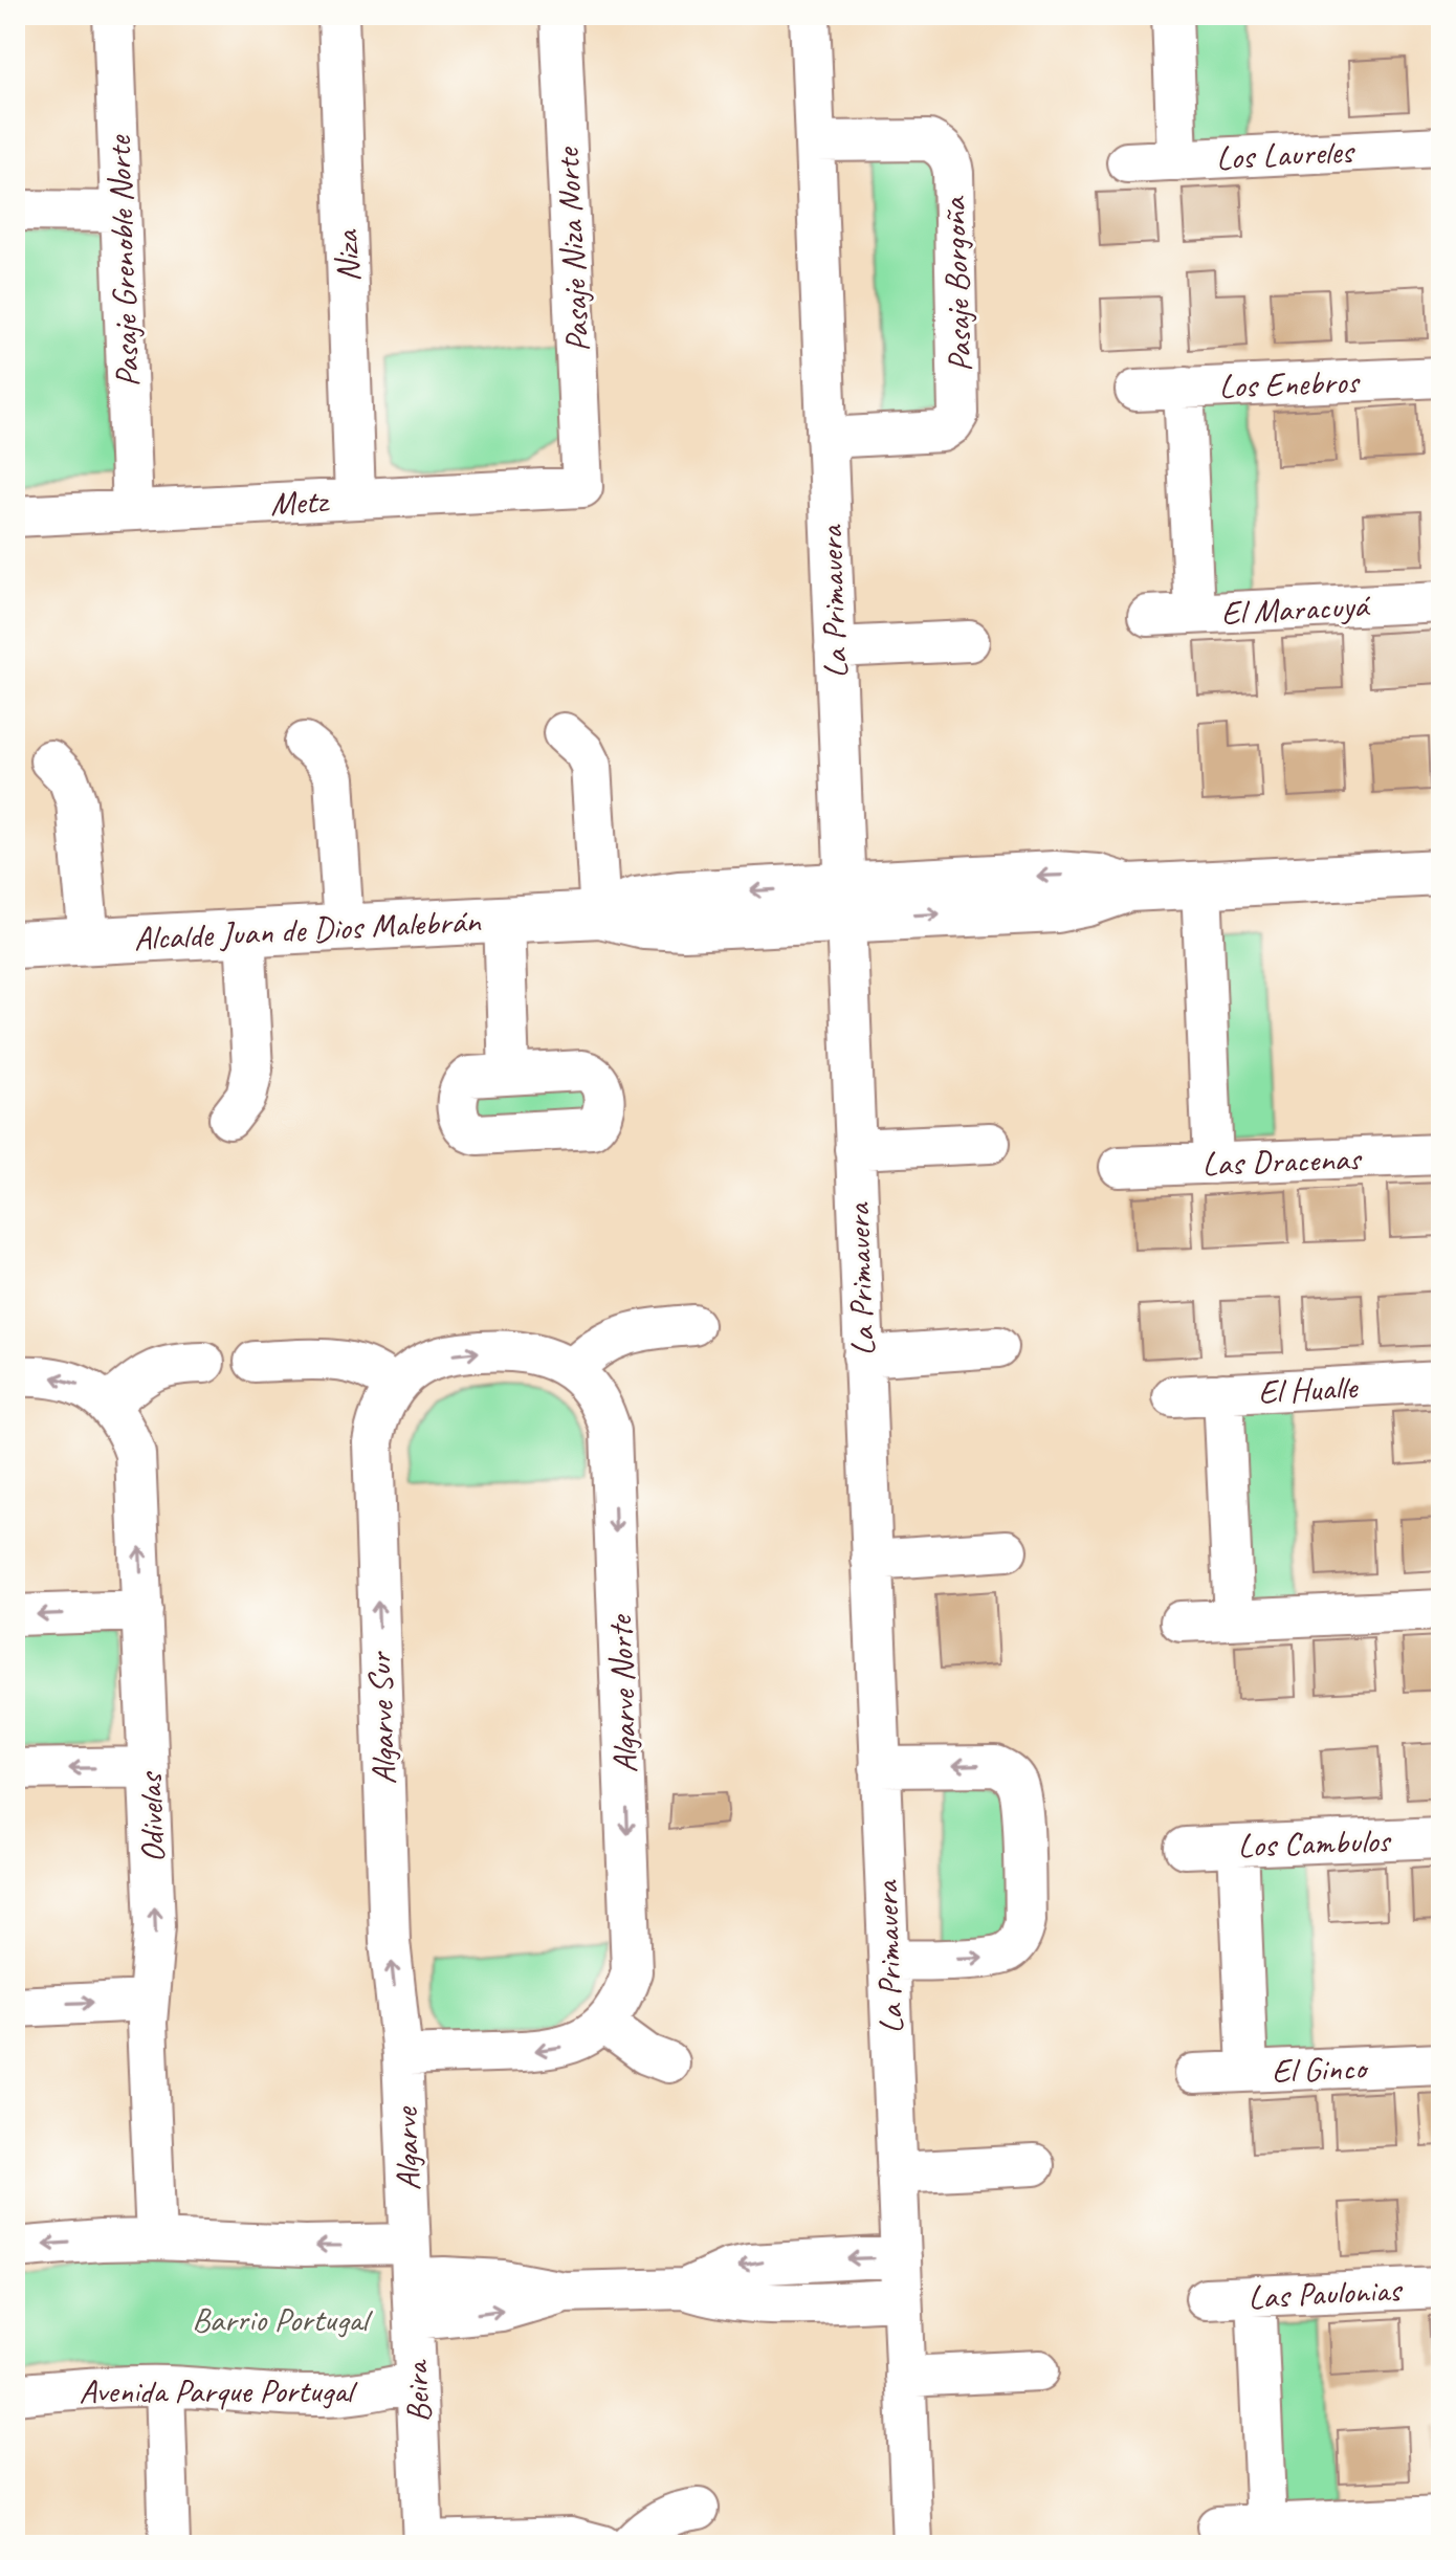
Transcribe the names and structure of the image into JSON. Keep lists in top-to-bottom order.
{
  "streets": {
    "street": [
      "Los Laureles",
      "Pasaje Niza Norte",
      "Niza",
      "Pasaje Grenoble Norte",
      "Pasaje Borgoña",
      "Los Enebros",
      "Metz",
      "La Primavera",
      "El Maracuyá",
      "Alcalde Juan de Dios Malebrán",
      "Las Dracenas",
      "El Hualle",
      "Algarve Norte",
      "Algarve Sur",
      "Odivelas",
      "Los Cambulos",
      "El Ginco",
      "Algarve",
      "Las Paulonias",
      "Avenida Parque Portugal",
      "Beira"
    ]
  },
  "crossings": [
    ["Pasaje Niza Norte", "Metz"],
    ["Niza", "Metz"],
    ["Pasaje Grenoble Norte", "Metz"],
    ["Pasaje Borgoña", "La Primavera"],
    ["La Primavera", "Alcalde Juan de Dios Malebrán"],
    ["Algarve Norte", "Algarve Sur"],
    ["Algarve Norte", "Algarve"],
    ["Algarve Sur", "Algarve"],
    ["Algarve", "Beira"],
    ["Avenida Parque Portugal", "Beira"]
  ],
  "one_way": ["Algarve Sur", "Odivelas"],
  "parks": ["Barrio Portugal"]
}
